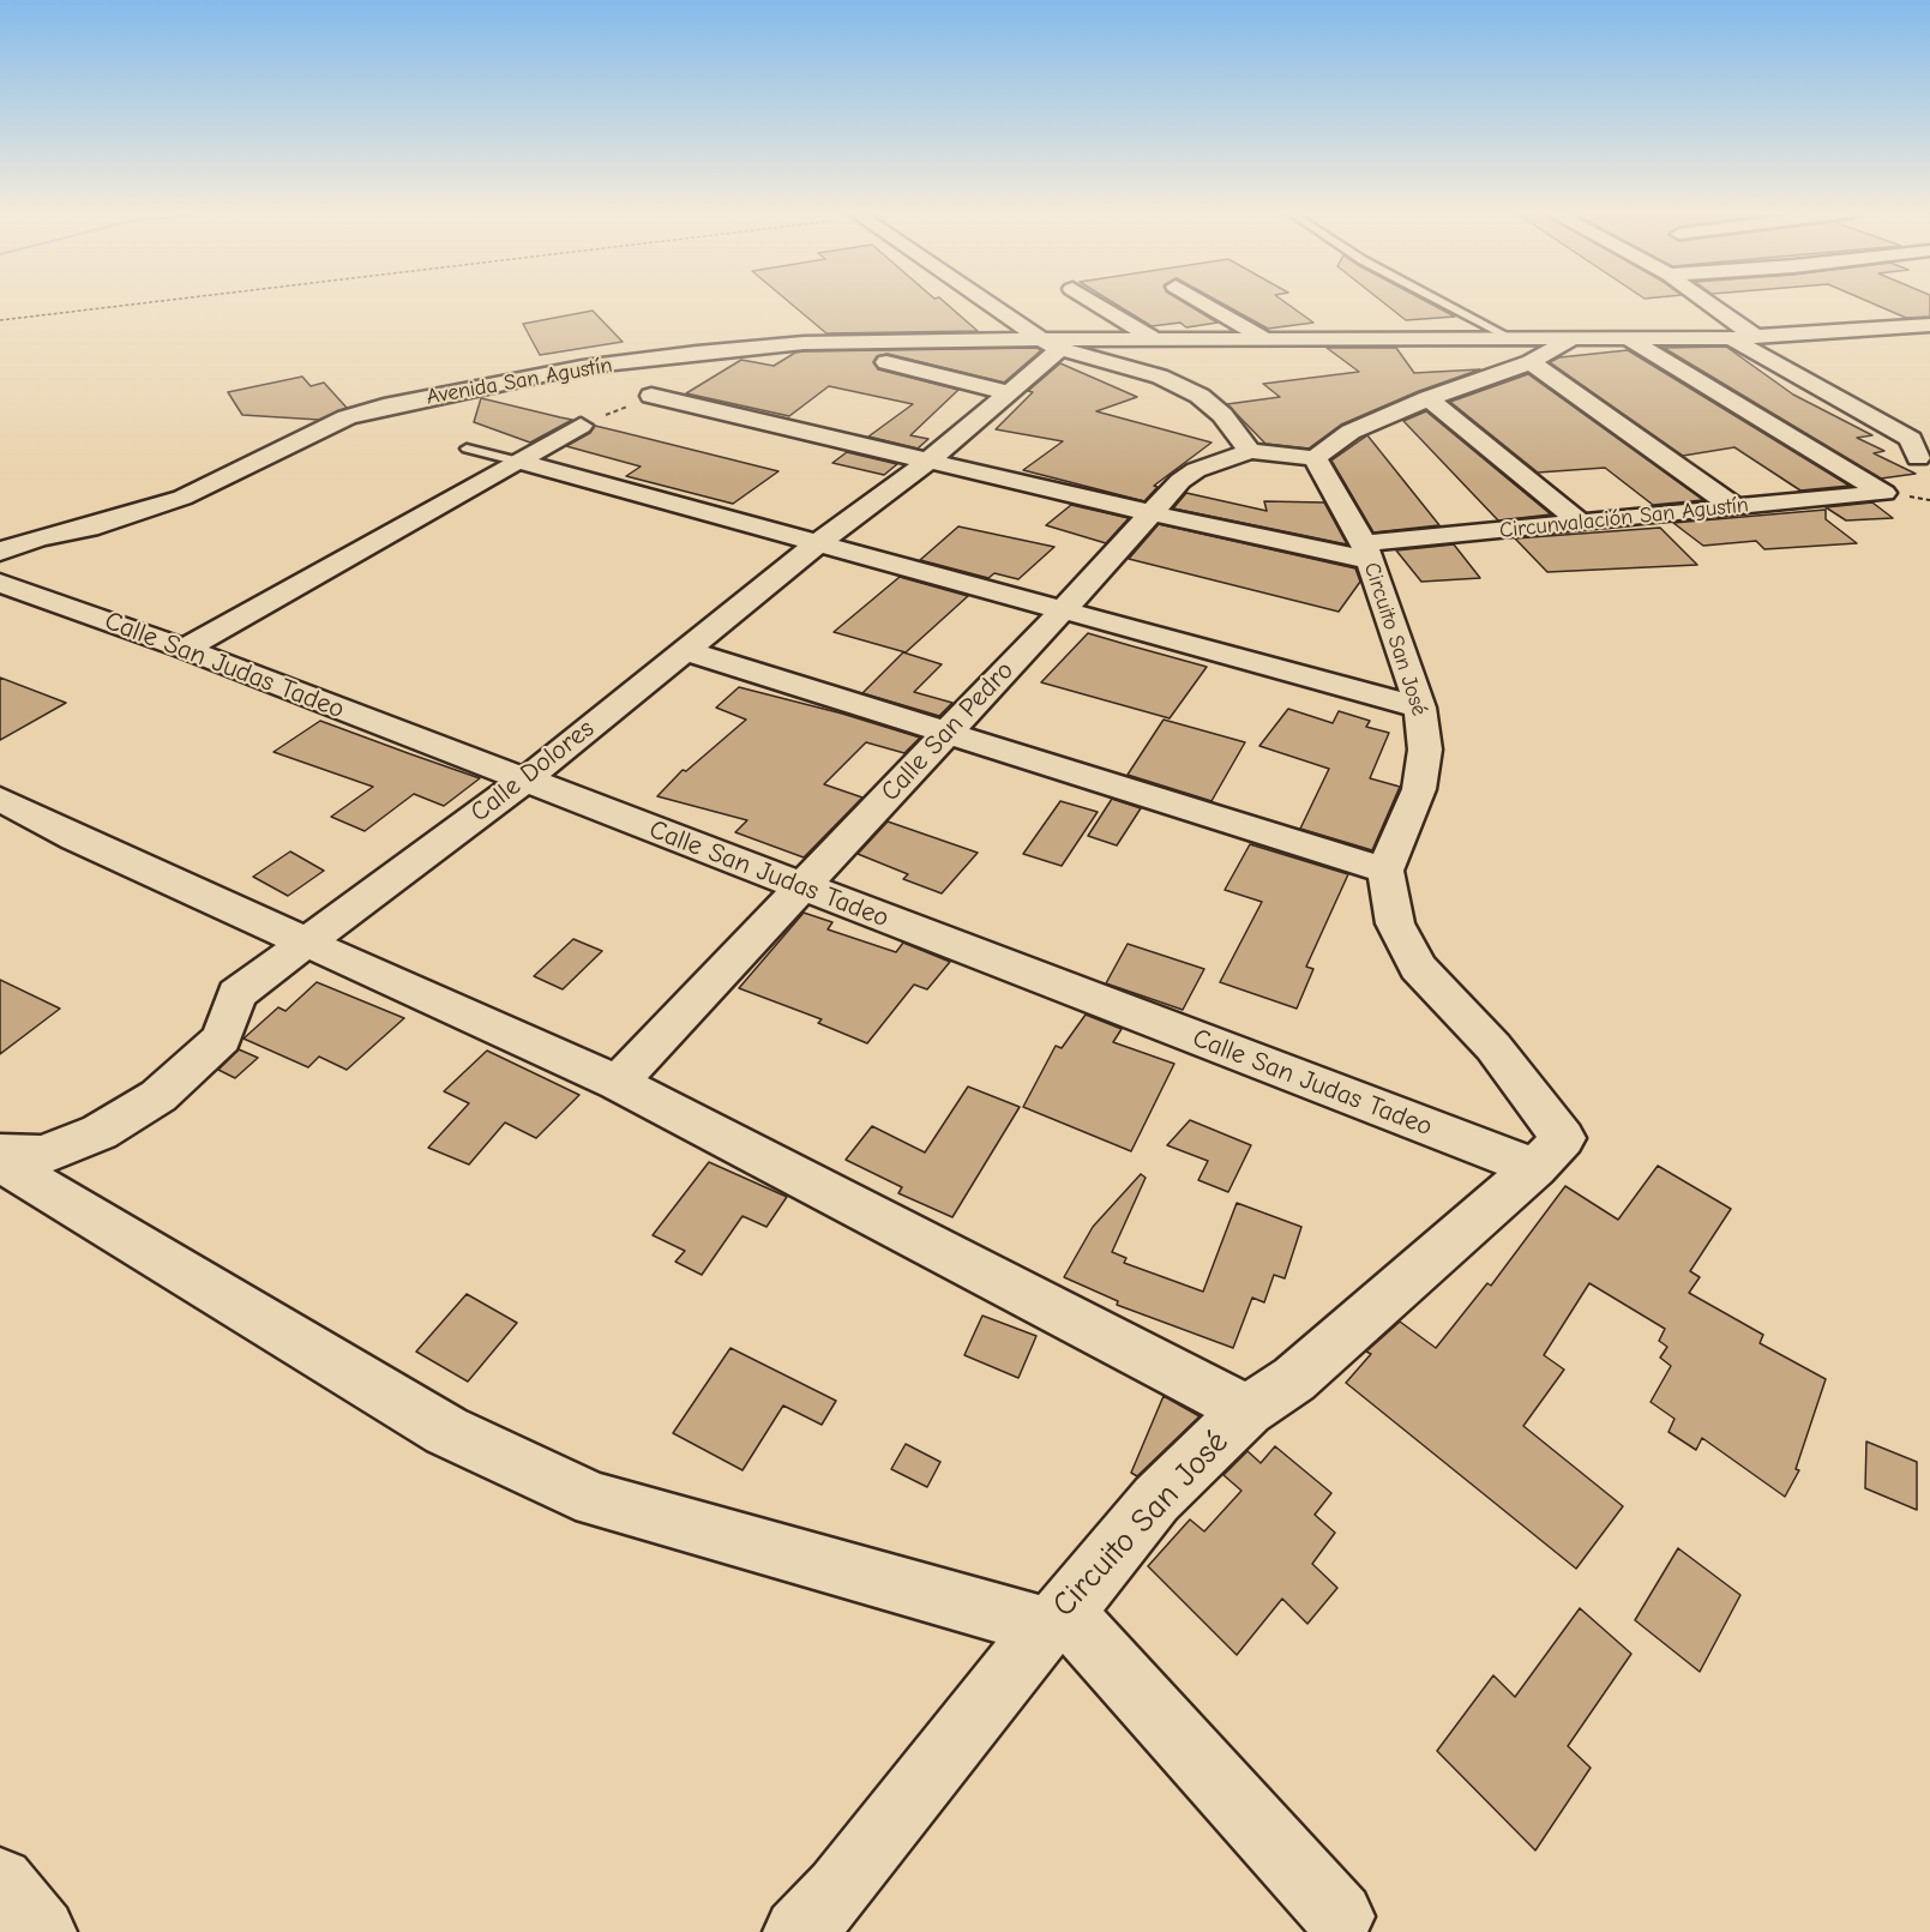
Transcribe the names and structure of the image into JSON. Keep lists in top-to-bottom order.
{
  "streets": {
    "street": [
      "Avenida San Agustín",
      "Circunvalación San Agustín",
      "Circuito San José",
      "Calle San Judas Tadeo",
      "Calle San Pedro",
      "Calle Dolores"
    ]
  },
  "crossings": [
    ["Avenida San Agustín", "Circunvalación San Agustín"],
    ["Avenida San Agustín", "Calle Dolores"],
    ["Circunvalación San Agustín", "Circuito San José"],
    ["Circunvalación San Agustín", "Calle San Pedro"],
    ["Circunvalación San Agustín", "Calle Dolores"],
    ["Circuito San José", "Calle San Judas Tadeo"],
    ["Circuito San José", "Calle San Pedro"],
    ["Calle San Judas Tadeo", "Calle San Pedro"],
    ["Calle San Judas Tadeo", "Calle Dolores"]
  ]
}
